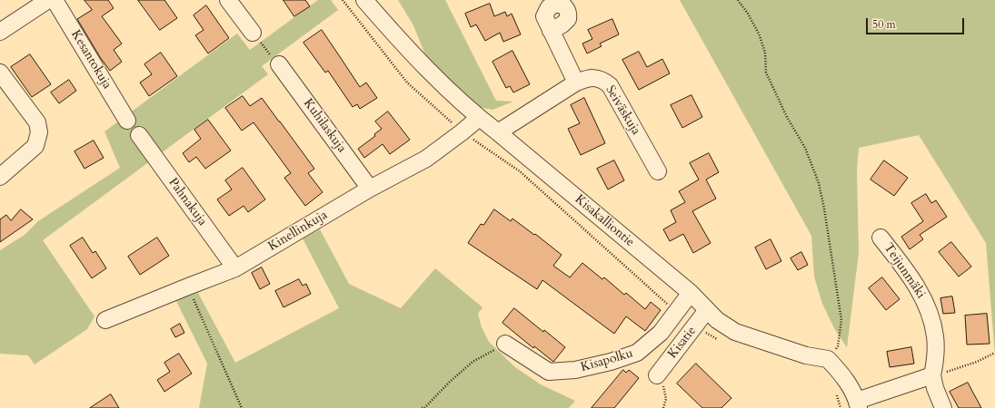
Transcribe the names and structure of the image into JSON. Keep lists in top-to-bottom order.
{
  "streets": {
    "street": [
      "Kesantokuja",
      "Seiväskuja",
      "Kuhilaskuja",
      "Pahnakuja",
      "Kisakalliontie",
      "Kinellinkuja",
      "Teijunmäki",
      "Kisatie",
      "Kisapolku"
    ]
  },
  "crossings": [
    ["Seiväskuja", "Kisakalliontie"],
    ["Kuhilaskuja", "Kinellinkuja"],
    ["Pahnakuja", "Kinellinkuja"],
    ["Kisakalliontie", "Kinellinkuja"],
    ["Kisakalliontie", "Kisatie"],
    ["Kisakalliontie", "Kisapolku"]
  ],
  "scale_bar": "50 m"
}
